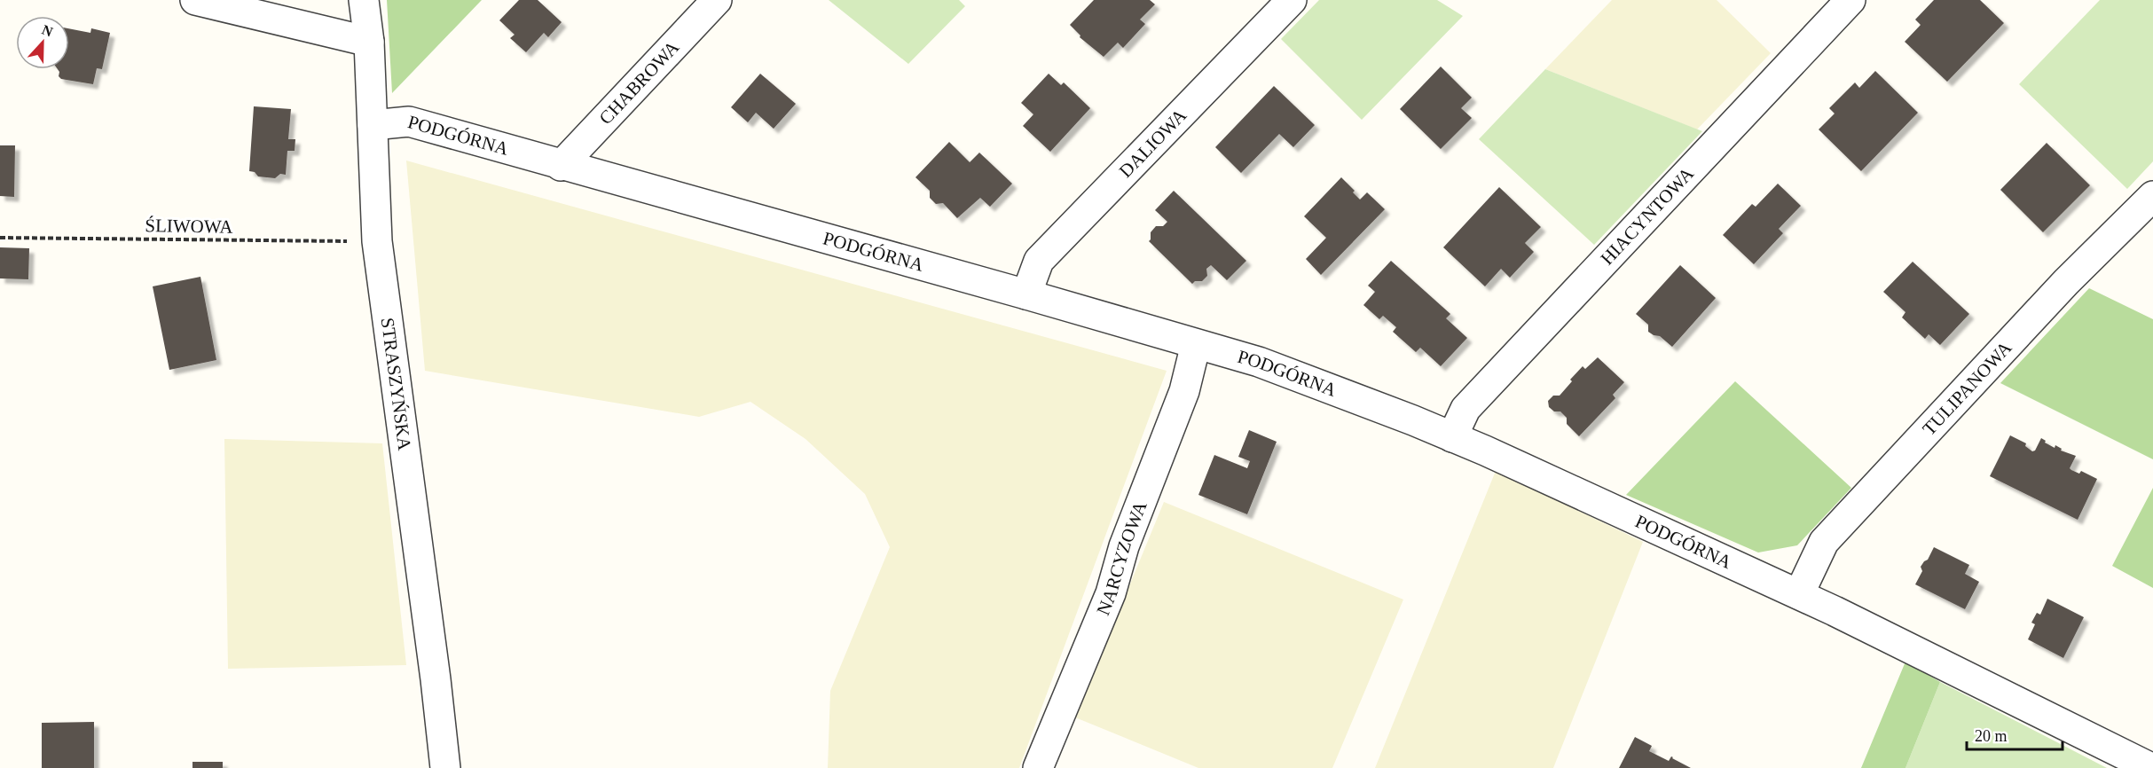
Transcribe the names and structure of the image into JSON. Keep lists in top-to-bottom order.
{
  "streets": {
    "street": [
      "CHABROWA",
      "PODGÓRNA",
      "DALIOWA",
      "HIACYNTOWA",
      "STRASZYŃSKA",
      "TULIPANOWA",
      "NARCYZOWA"
    ],
    "path": ["ŚLIWOWA"]
  },
  "crossings": [
    ["CHABROWA", "PODGÓRNA"],
    ["PODGÓRNA", "DALIOWA"],
    ["PODGÓRNA", "HIACYNTOWA"],
    ["PODGÓRNA", "STRASZYŃSKA"],
    ["PODGÓRNA", "TULIPANOWA"],
    ["PODGÓRNA", "NARCYZOWA"],
    ["ŚLIWOWA", "STRASZYŃSKA"]
  ],
  "scale_bar": "20 m",
  "north": "top"
}
